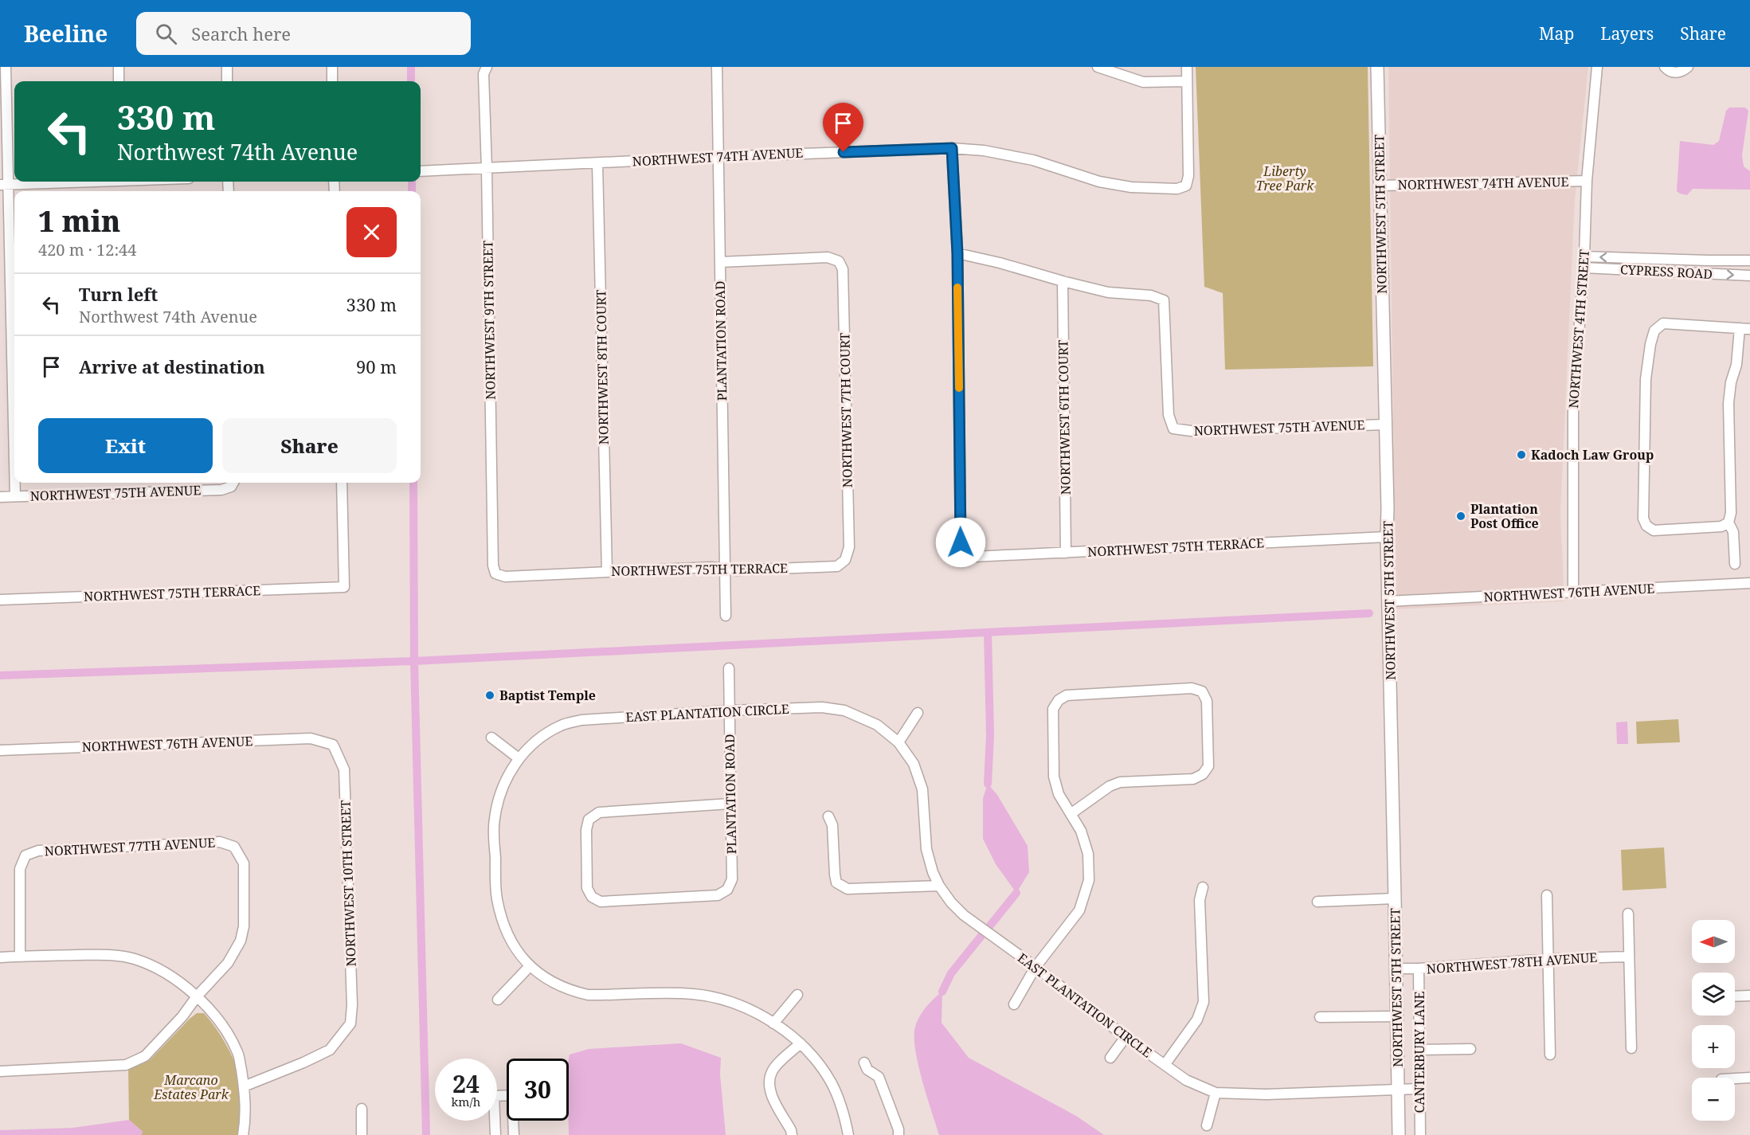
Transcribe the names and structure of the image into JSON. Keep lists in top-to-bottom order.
{
  "streets": {
    "street": [
      "NORTHWEST 74TH AVENUE",
      "NORTHWEST 5TH STREET",
      "CYPRESS ROAD",
      "NORTHWEST 9TH STREET",
      "NORTHWEST 4TH STREET",
      "PLANTATION ROAD",
      "NORTHWEST 8TH COURT",
      "NORTHWEST 7TH COURT",
      "NORTHWEST 6TH COURT",
      "NORTHWEST 75TH AVENUE",
      "NORTHWEST 75TH TERRACE",
      "NORTHWEST 76TH AVENUE",
      "EAST PLANTATION CIRCLE",
      "NORTHWEST 77TH AVENUE",
      "NORTHWEST 10TH STREET",
      "NORTHWEST 78TH AVENUE",
      "CANTERBURY LANE"
    ]
  },
  "crossings": [
    ["NORTHWEST 74TH AVENUE", "NORTHWEST 5TH STREET"],
    ["NORTHWEST 74TH AVENUE", "NORTHWEST 9TH STREET"],
    ["NORTHWEST 74TH AVENUE", "NORTHWEST 4TH STREET"],
    ["NORTHWEST 74TH AVENUE", "PLANTATION ROAD"],
    ["NORTHWEST 74TH AVENUE", "NORTHWEST 8TH COURT"],
    ["NORTHWEST 5TH STREET", "NORTHWEST 75TH AVENUE"],
    ["NORTHWEST 5TH STREET", "NORTHWEST 75TH TERRACE"],
    ["NORTHWEST 5TH STREET", "NORTHWEST 76TH AVENUE"],
    ["NORTHWEST 5TH STREET", "EAST PLANTATION CIRCLE"],
    ["NORTHWEST 5TH STREET", "NORTHWEST 78TH AVENUE"],
    ["CYPRESS ROAD", "NORTHWEST 4TH STREET"],
    ["NORTHWEST 9TH STREET", "NORTHWEST 75TH TERRACE"],
    ["NORTHWEST 4TH STREET", "NORTHWEST 76TH AVENUE"],
    ["PLANTATION ROAD", "NORTHWEST 7TH COURT"],
    ["PLANTATION ROAD", "NORTHWEST 75TH TERRACE"],
    ["PLANTATION ROAD", "EAST PLANTATION CIRCLE"],
    ["NORTHWEST 8TH COURT", "NORTHWEST 75TH TERRACE"],
    ["NORTHWEST 7TH COURT", "NORTHWEST 75TH TERRACE"],
    ["NORTHWEST 6TH COURT", "NORTHWEST 75TH AVENUE"],
    ["NORTHWEST 6TH COURT", "NORTHWEST 75TH TERRACE"],
    ["NORTHWEST 76TH AVENUE", "NORTHWEST 10TH STREET"],
    ["EAST PLANTATION CIRCLE", "CANTERBURY LANE"],
    ["NORTHWEST 78TH AVENUE", "CANTERBURY LANE"]
  ],
  "parks": ["Liberty Tree Park", "Marcano Estates Park"],
  "places": ["Kadoch Law Group", "Plantation Post Office", "Baptist Temple"],
  "north": "left",
  "page": {
    "header": "Beeline",
    "search": "Search here",
    "nav": ["Map", "Layers", "Share"],
    "turn": ["330 m", "Northwest 74th Avenue"],
    "heading": ["1 min", "420 m · 12:44"],
    "list": [
      {
        "name": "Turn left",
        "note": "Northwest 74th Avenue",
        "value": "330 m"
      },
      {
        "name": "Arrive at destination",
        "value": "90 m"
      }
    ],
    "buttons": ["Exit", "Share"],
    "map_buttons": ["+", "−"],
    "speed": "24 km/h",
    "limit": "30"
  }
}
